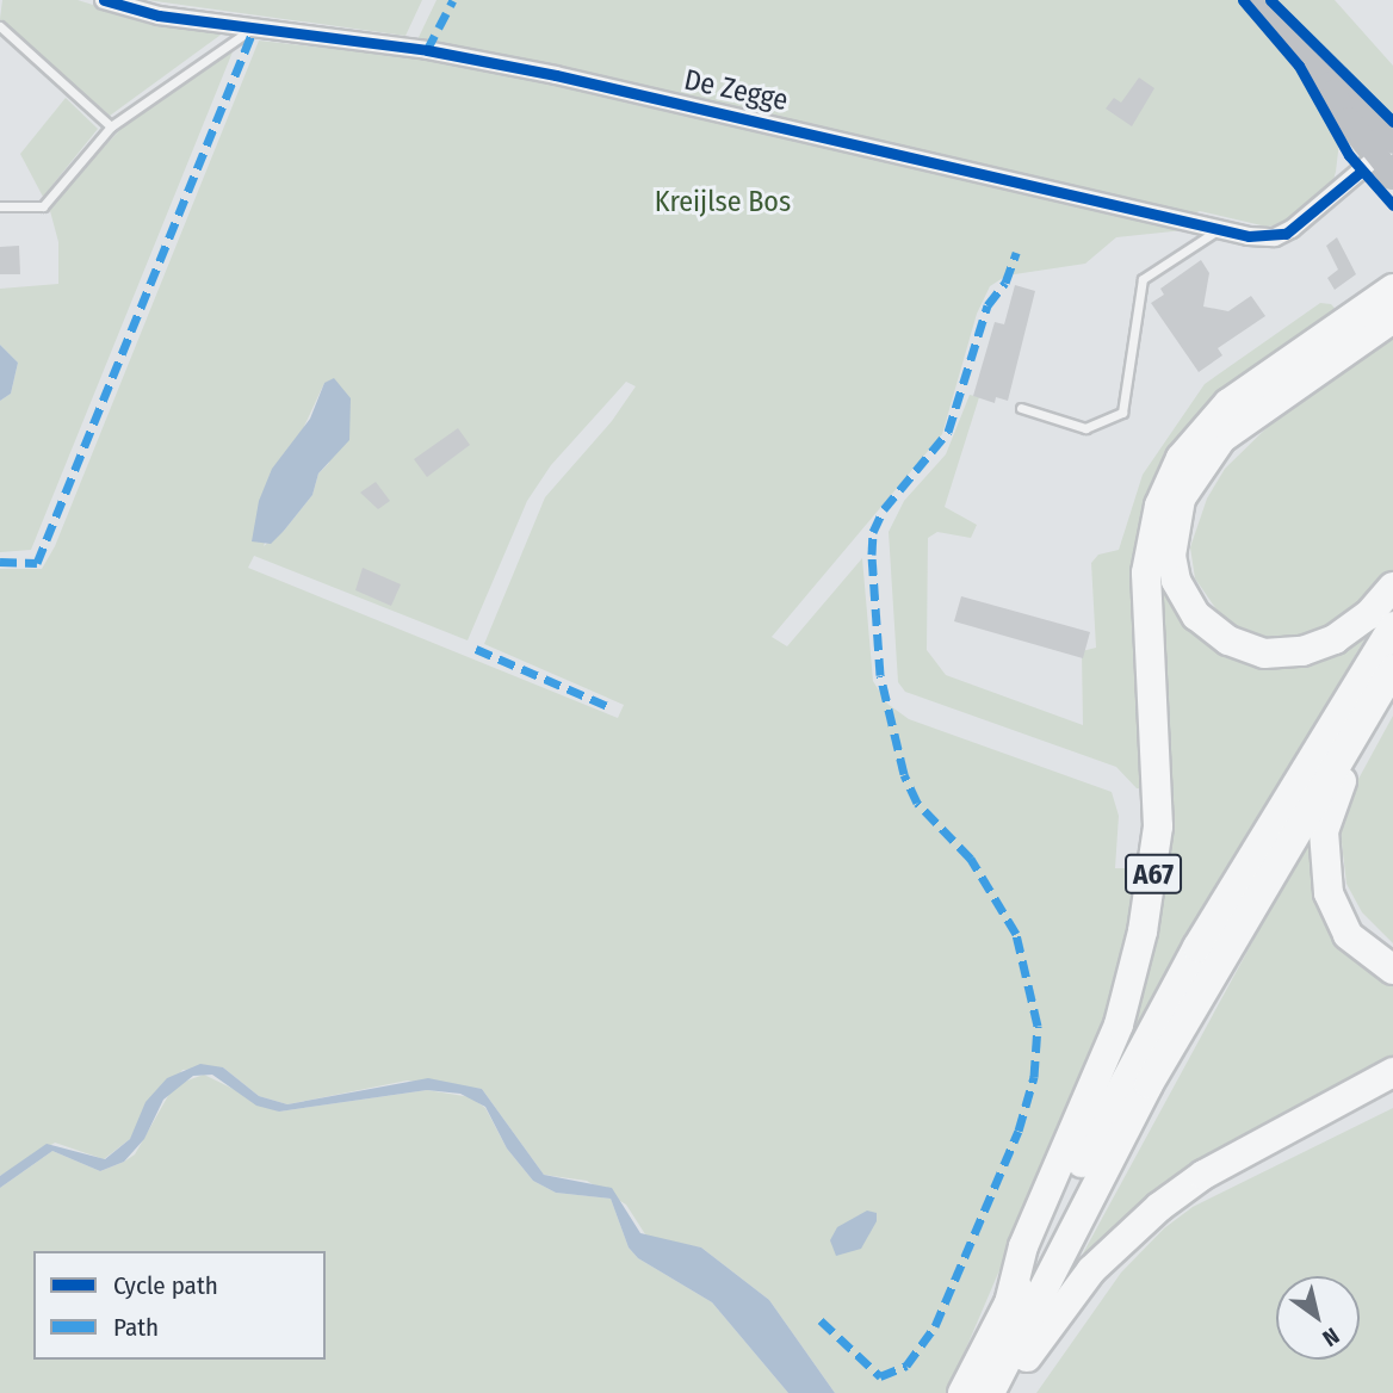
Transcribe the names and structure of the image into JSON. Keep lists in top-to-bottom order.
{
  "streets": {
    "highway": ["A67"],
    "street": ["De Zegge"]
  },
  "parks": ["Kreijlse Bos"],
  "legend": ["Cycle path", "Path"],
  "north": "bottom right"
}
